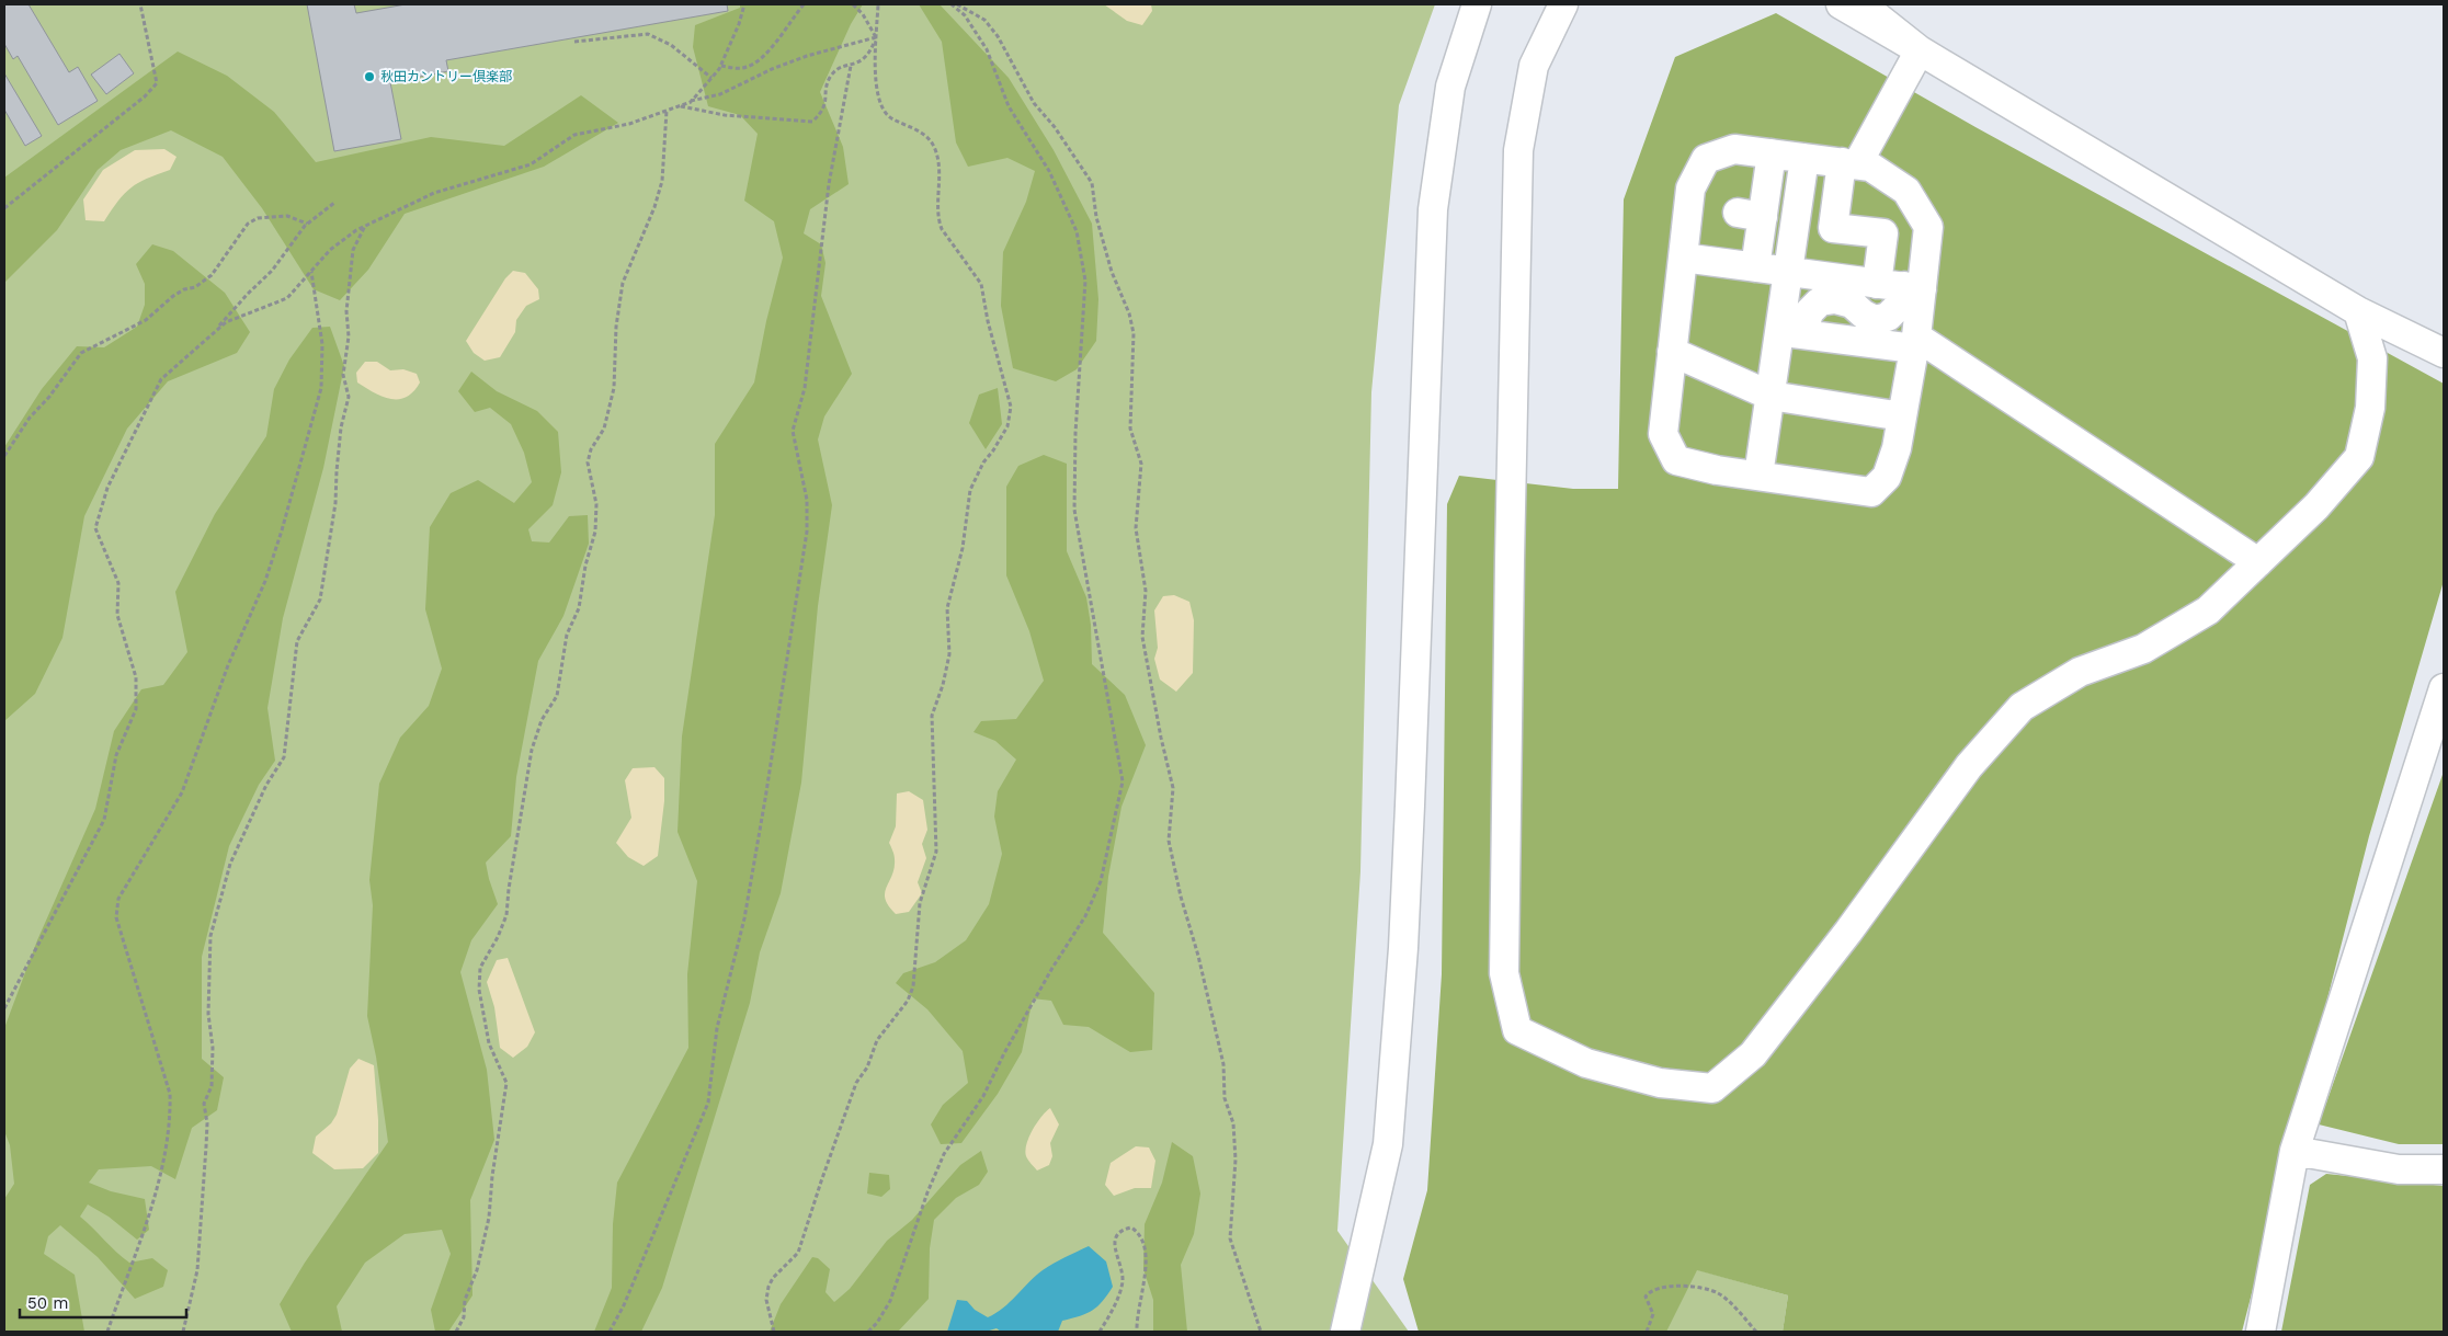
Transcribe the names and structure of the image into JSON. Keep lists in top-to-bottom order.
{
  "places": ["秋田カントリー倶楽部"],
  "scale_bar": "50 m"
}
